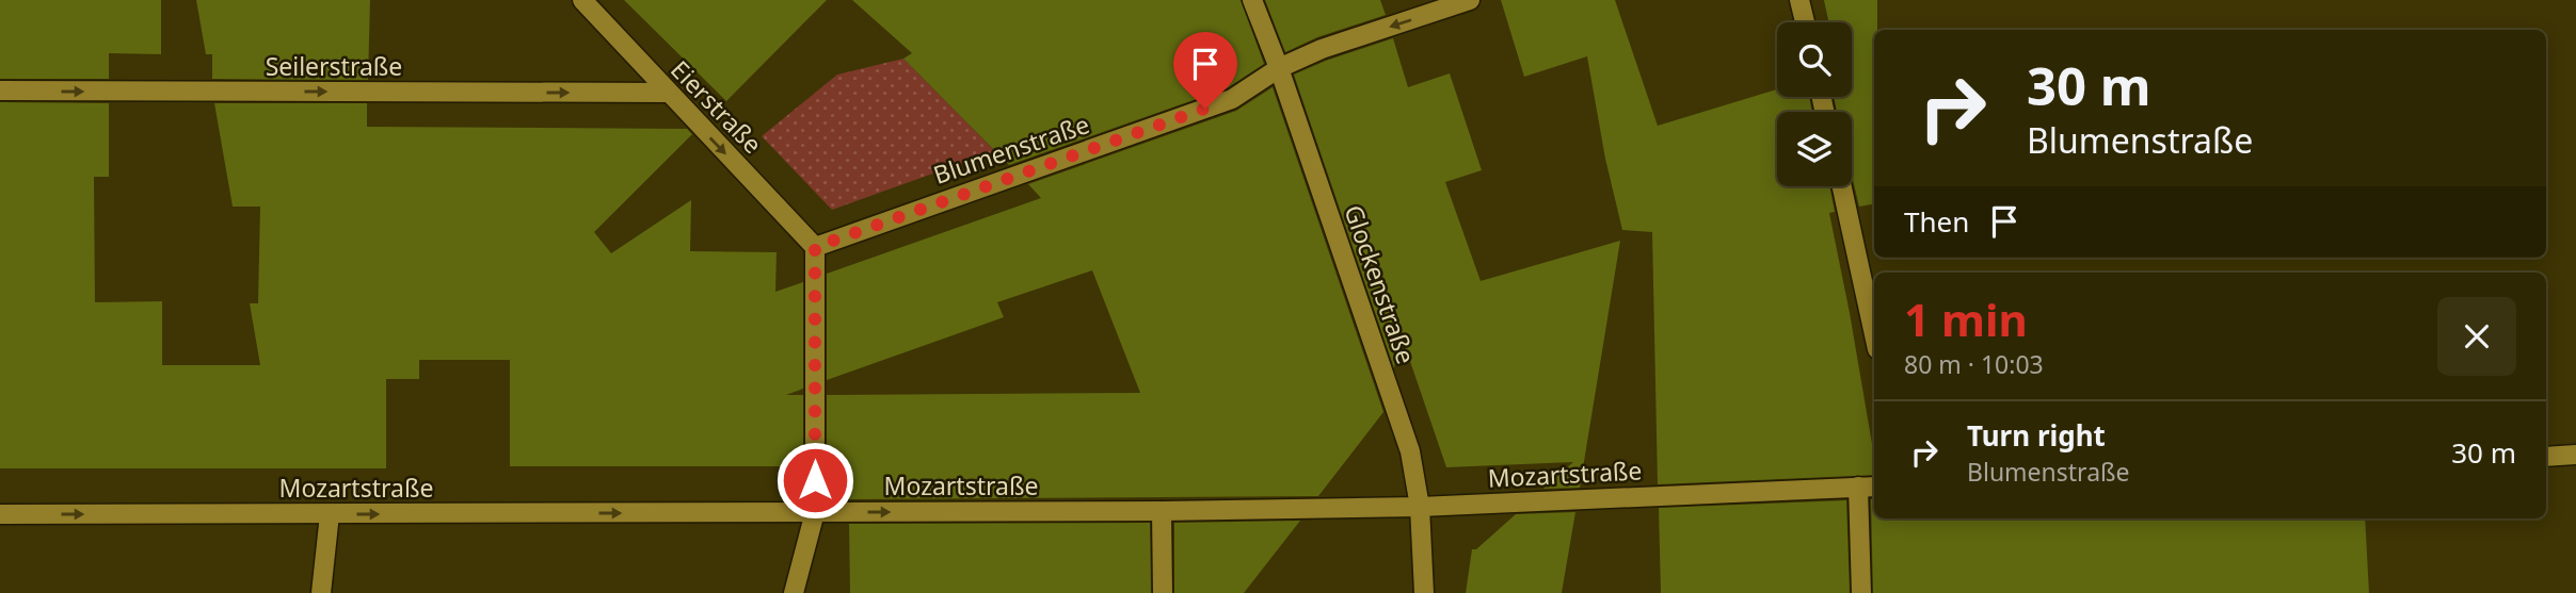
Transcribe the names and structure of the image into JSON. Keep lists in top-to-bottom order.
{
  "streets": {
    "street": [
      "Seilerstraße",
      "Eierstraße",
      "Blumenstraße",
      "Glockenstraße",
      "Mozartstraße"
    ]
  },
  "crossings": [
    ["Seilerstraße", "Eierstraße"],
    ["Eierstraße", "Blumenstraße"],
    ["Blumenstraße", "Glockenstraße"],
    ["Glockenstraße", "Mozartstraße"]
  ],
  "one_way": ["Seilerstraße", "Eierstraße", "Mozartstraße"],
  "page": {
    "turn": ["30 m", "Blumenstraße"],
    "then": "Then",
    "heading": ["1 min", "80 m · 10:03"],
    "list": [
      {
        "name": "Turn right",
        "note": "Blumenstraße",
        "value": "30 m"
      }
    ]
  }
}
